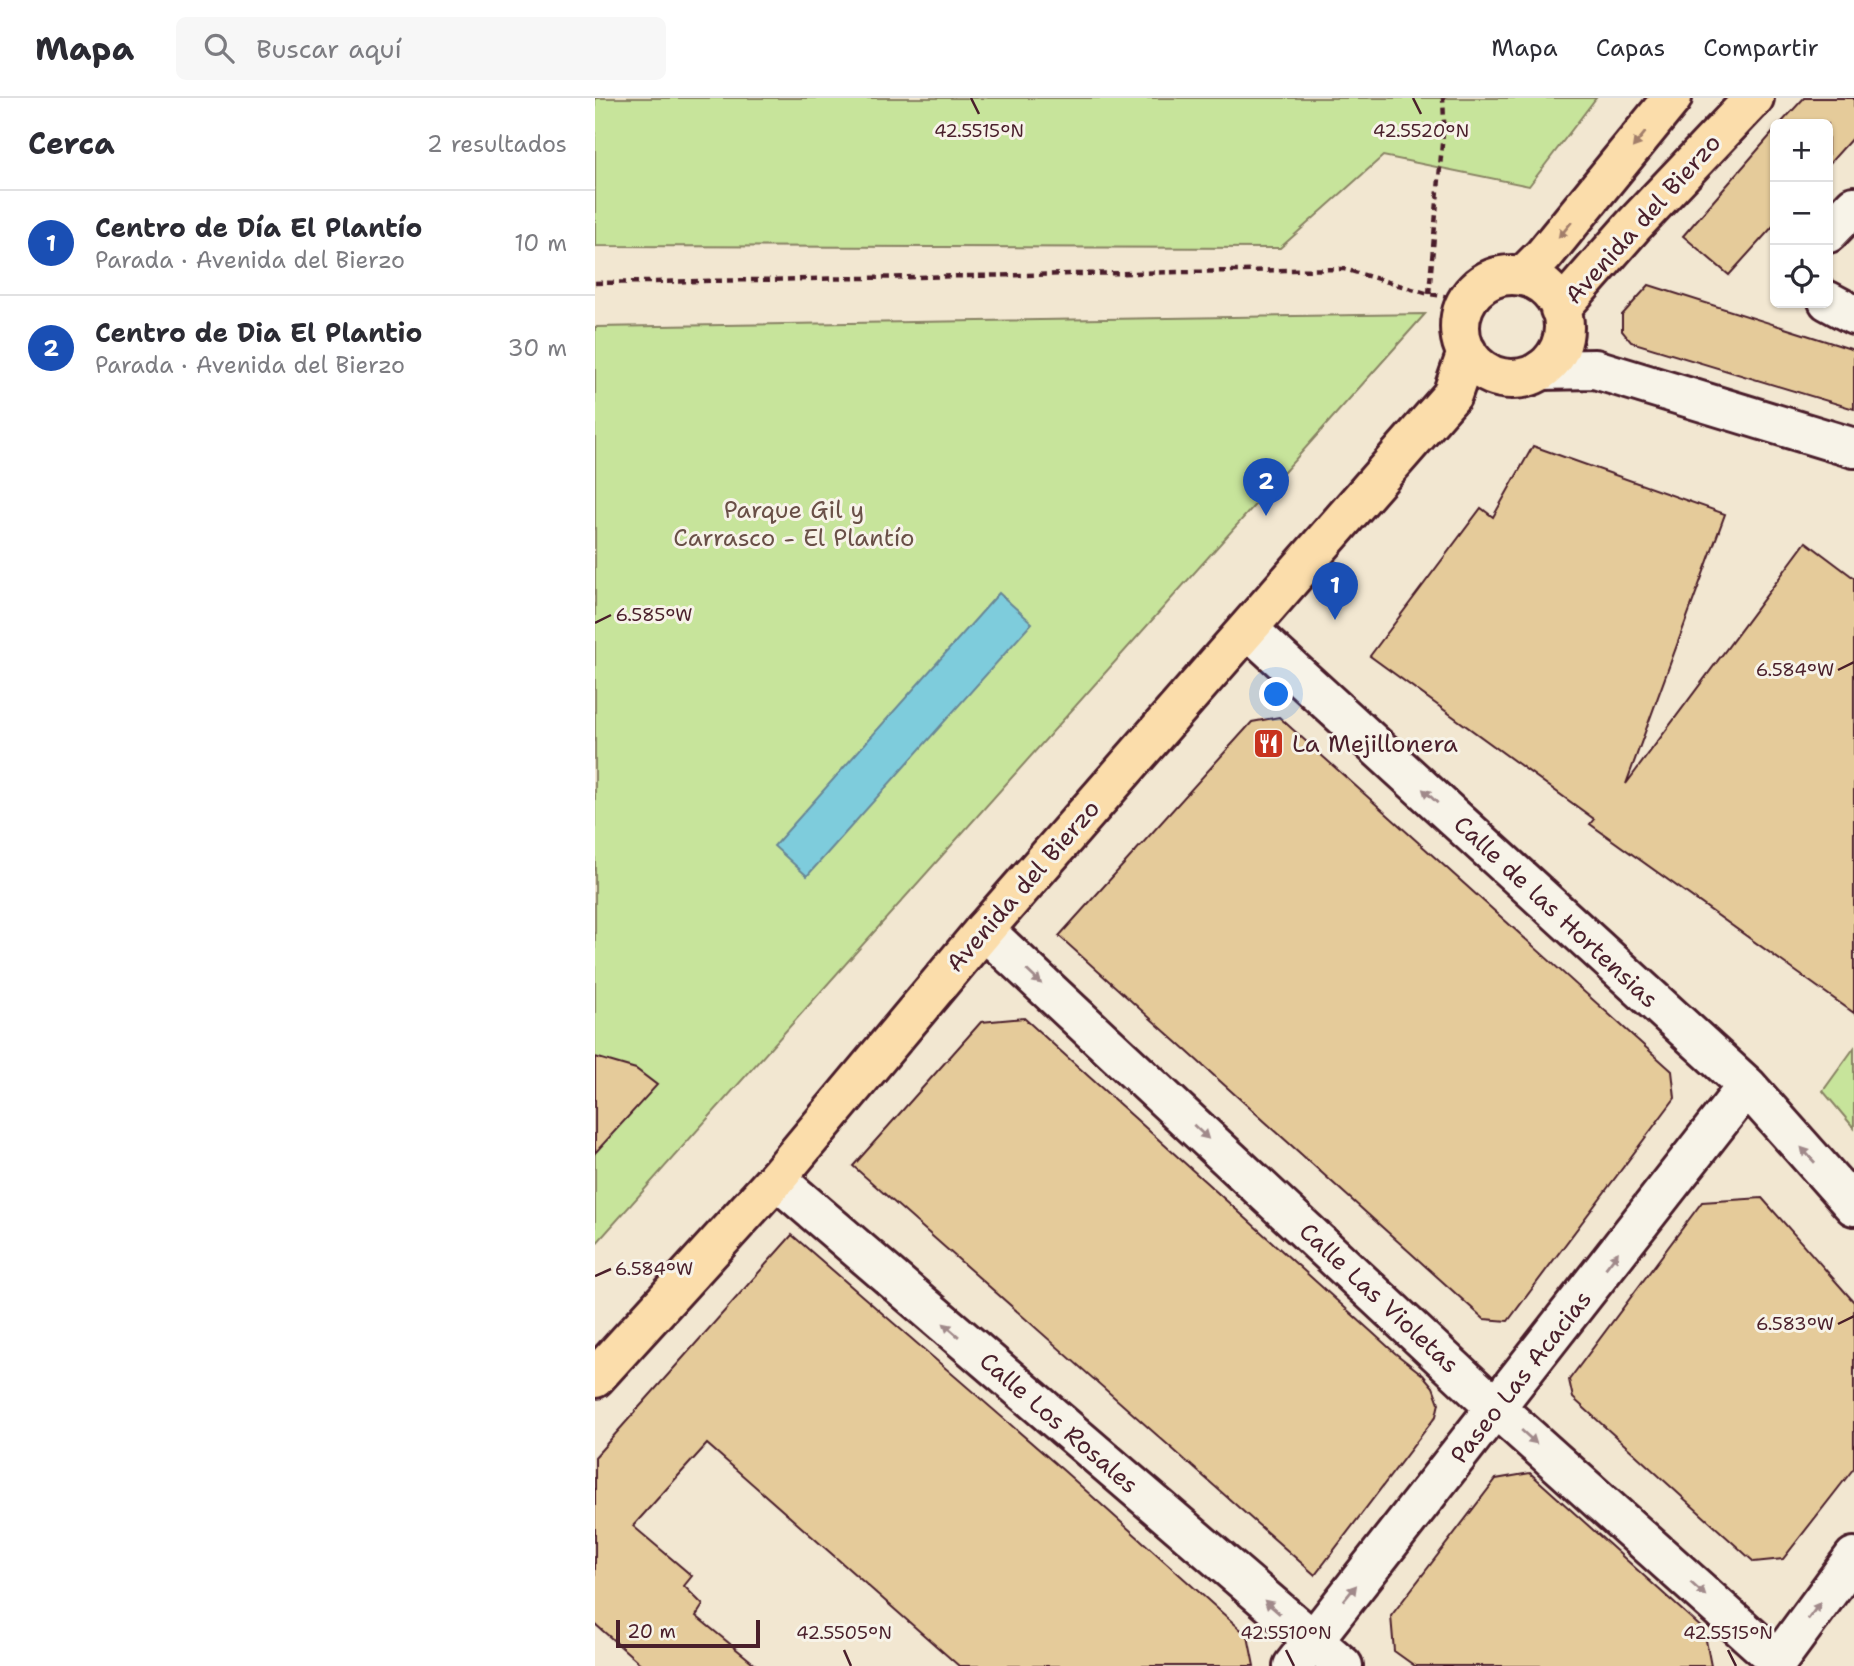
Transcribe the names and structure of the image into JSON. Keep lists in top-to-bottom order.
{
  "streets": {
    "main road": ["Avenida del Bierzo"],
    "street": [
      "Calle de las Hortensias",
      "Calle Las Violetas",
      "Paseo Las Acacias",
      "Calle Los Rosales"
    ]
  },
  "crossings": [
    ["Avenida del Bierzo", "Calle de las Hortensias"],
    ["Avenida del Bierzo", "Calle Las Violetas"],
    ["Avenida del Bierzo", "Calle Los Rosales"],
    ["Calle de las Hortensias", "Paseo Las Acacias"],
    ["Calle Las Violetas", "Paseo Las Acacias"],
    ["Paseo Las Acacias", "Calle Los Rosales"]
  ],
  "one_way": [
    "Calle de las Hortensias",
    "Calle Las Violetas",
    "Paseo Las Acacias",
    "Calle Los Rosales"
  ],
  "parks": ["Parque Gil y Carrasco - El Plantío"],
  "places": {
    "restaurant": ["La Mejillonera"]
  },
  "scale_bar": "20 m",
  "page": {
    "header": "Mapa",
    "search": "Buscar aquí",
    "nav": ["Mapa", "Capas", "Compartir"],
    "heading": ["Cerca", "2 resultados"],
    "map_buttons": ["+", "−"],
    "list": [
      {
        "mark": "1",
        "name": "Centro de Día El Plantío",
        "note": "Parada · Avenida del Bierzo",
        "value": "10 m"
      },
      {
        "mark": "2",
        "name": "Centro de Dia El Plantio",
        "note": "Parada · Avenida del Bierzo",
        "value": "30 m"
      }
    ],
    "pins": ["2", "1"],
    "scale": "20 m"
  },
  "coordinates": [
    "42.5515°N",
    "42.5520°N",
    "6.585°W",
    "6.584°W",
    "6.583°W",
    "42.5505°N",
    "42.5510°N"
  ]
}
